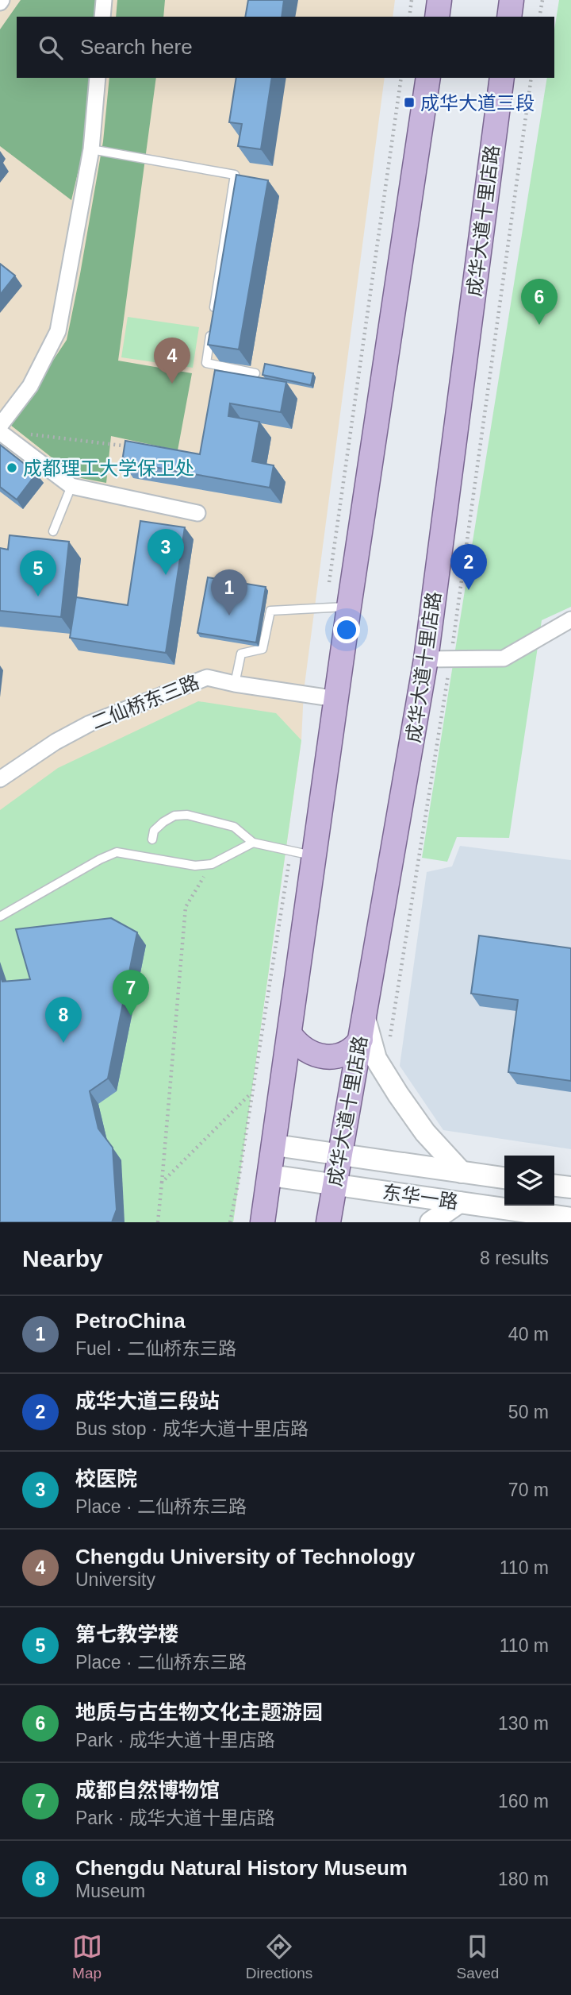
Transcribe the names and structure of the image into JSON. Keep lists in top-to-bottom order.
{
  "streets": {
    "main road": ["成华大道十里店路"],
    "street": ["二仙桥东三路", "东华一路"]
  },
  "crossings": [
    ["成华大道十里店路", "东华一路"]
  ],
  "places": {
    "transit": ["成华大道三段"],
    "other": ["成都理工大学保卫处"]
  },
  "page": {
    "search": "Search here",
    "pins": [
      "6",
      "4",
      "3",
      "2",
      "5",
      "1",
      "7",
      "8"
    ],
    "heading": ["Nearby", "8 results"],
    "list": [
      {
        "mark": "1",
        "name": "PetroChina",
        "note": "Fuel · 二仙桥东三路",
        "value": "40 m"
      },
      {
        "mark": "2",
        "name": "成华大道三段站",
        "note": "Bus stop · 成华大道十里店路",
        "value": "50 m"
      },
      {
        "mark": "3",
        "name": "校医院",
        "note": "Place · 二仙桥东三路",
        "value": "70 m"
      },
      {
        "mark": "4",
        "name": "Chengdu University of Technology",
        "note": "University",
        "value": "110 m"
      },
      {
        "mark": "5",
        "name": "第七教学楼",
        "note": "Place · 二仙桥东三路",
        "value": "110 m"
      },
      {
        "mark": "6",
        "name": "地质与古生物文化主题游园",
        "note": "Park · 成华大道十里店路",
        "value": "130 m"
      },
      {
        "mark": "7",
        "name": "成都自然博物馆",
        "note": "Park · 成华大道十里店路",
        "value": "160 m"
      },
      {
        "mark": "8",
        "name": "Chengdu Natural History Museum",
        "note": "Museum",
        "value": "180 m"
      }
    ],
    "nav": ["Map", "Directions", "Saved"]
  }
}
